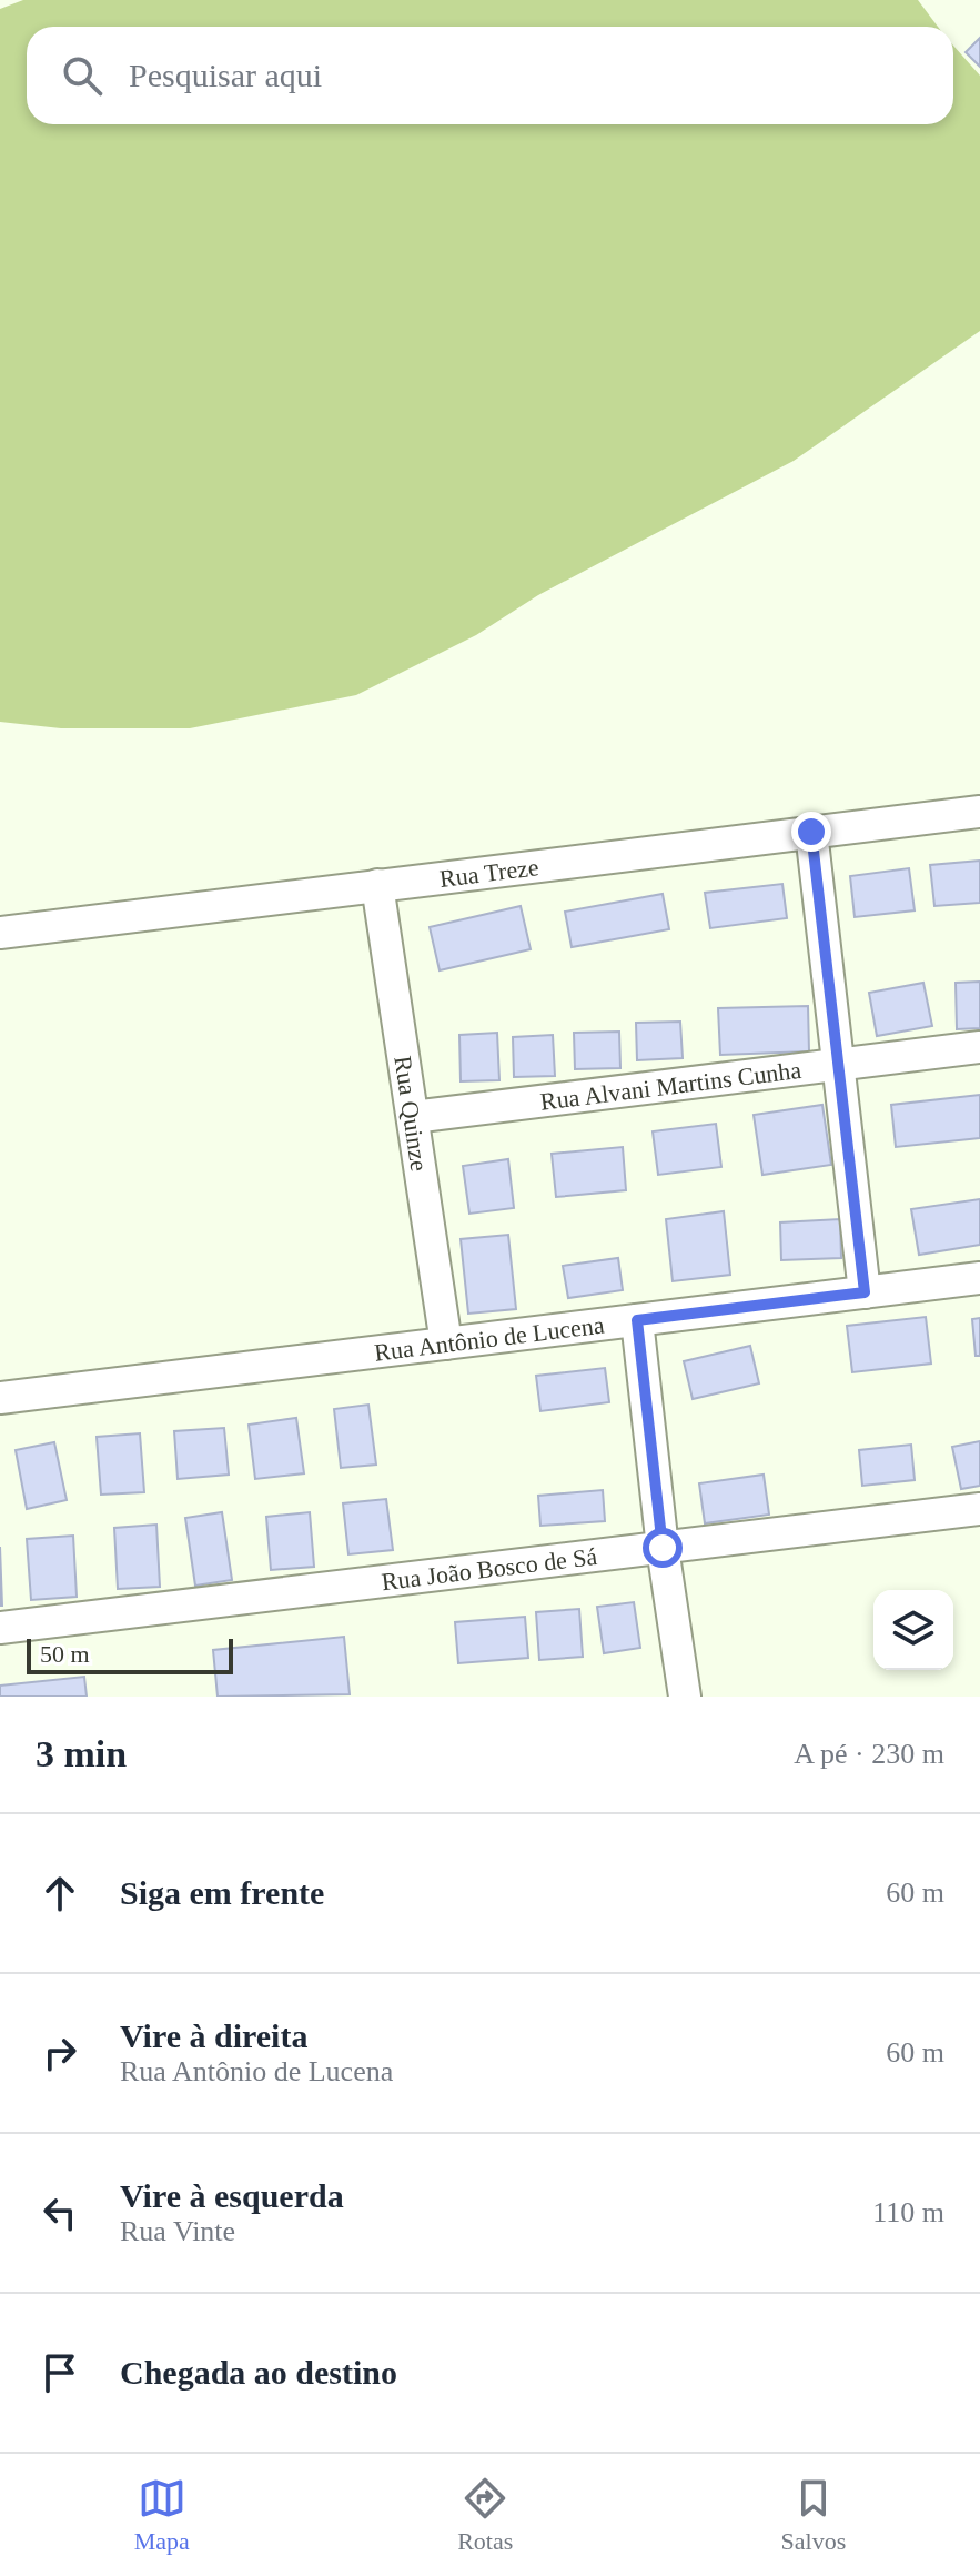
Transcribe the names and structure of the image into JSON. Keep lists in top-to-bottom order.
{
  "streets": {
    "lane": [
      "Rua Treze",
      "Rua Alvani Martins Cunha",
      "Rua Quinze",
      "Rua Antônio de Lucena",
      "Rua João Bosco de Sá"
    ]
  },
  "crossings": [
    ["Rua Treze", "Rua Quinze"],
    ["Rua Alvani Martins Cunha", "Rua Quinze"],
    ["Rua Quinze", "Rua Antônio de Lucena"]
  ],
  "scale_bar": "50 m",
  "page": {
    "search": "Pesquisar aqui",
    "scale": "50 m",
    "heading": ["3 min", "A pé · 230 m"],
    "list": [
      ["Siga em frente", "60 m"],
      ["Vire à direita", "Rua Antônio de Lucena", "60 m"],
      ["Vire à esquerda", "Rua Vinte", "110 m"],
      "Chegada ao destino"
    ],
    "nav": ["Mapa", "Rotas", "Salvos"]
  }
}
